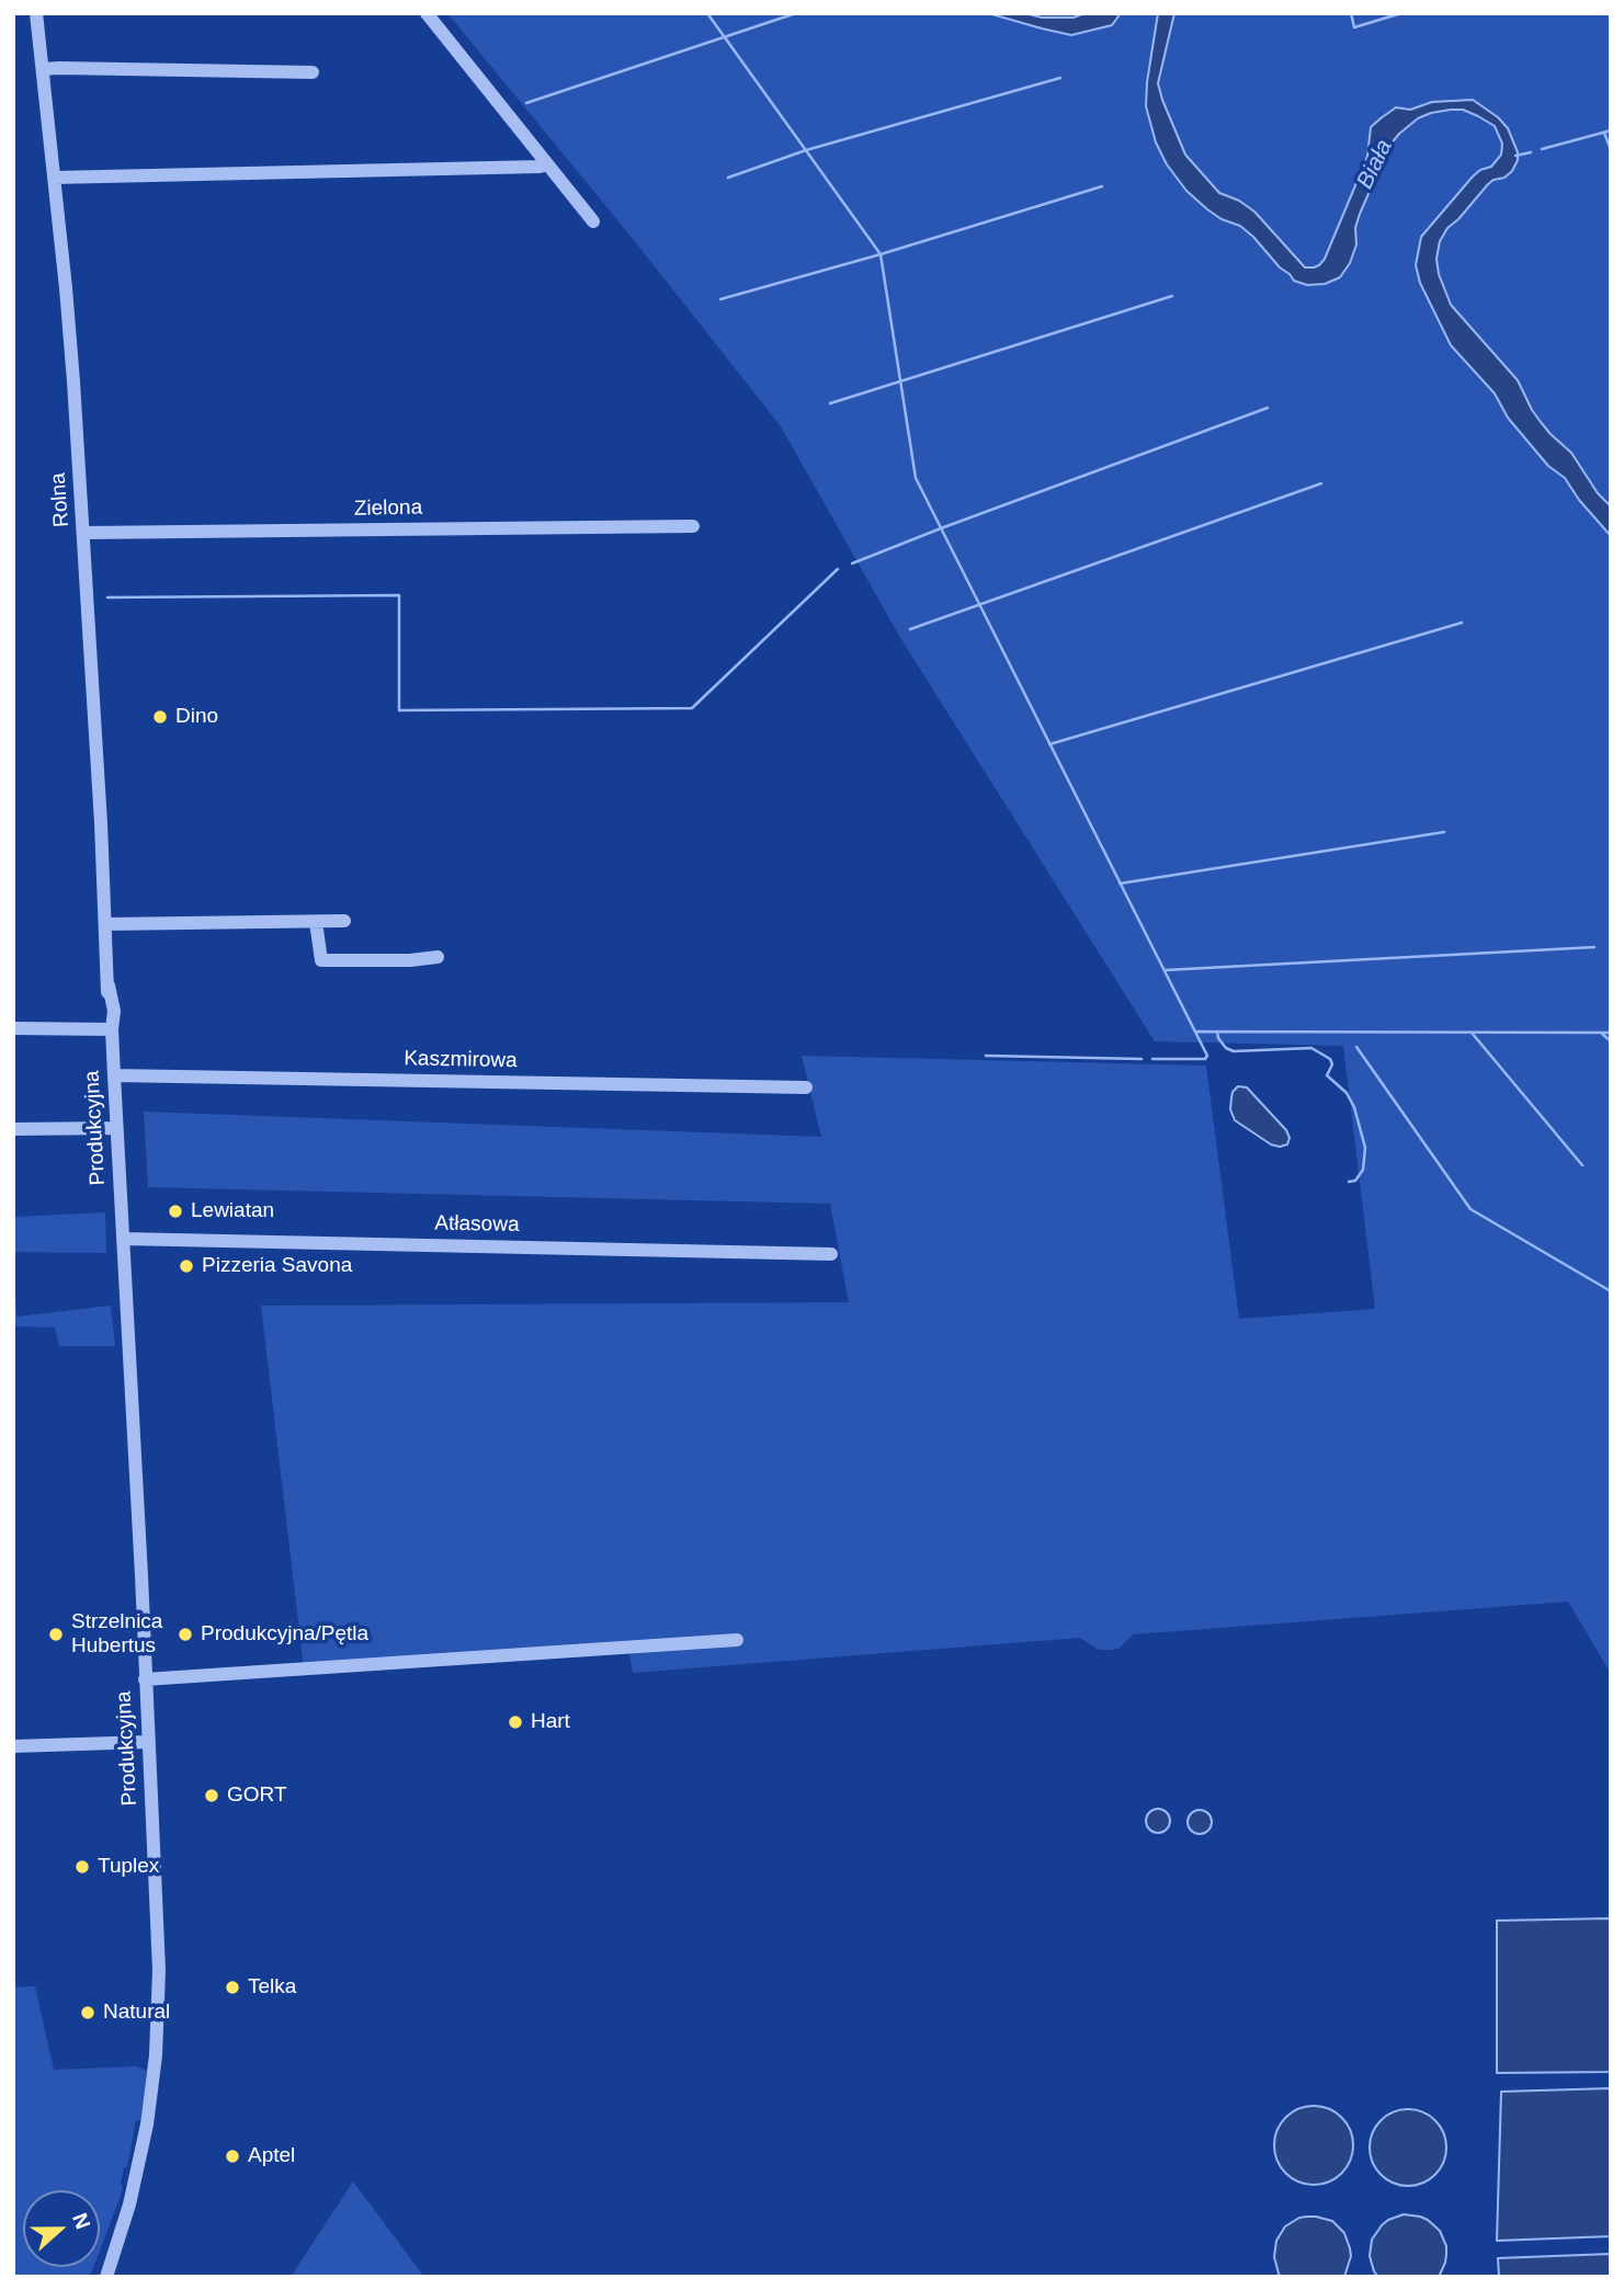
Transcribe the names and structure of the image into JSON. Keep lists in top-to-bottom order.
{
  "streets": {
    "street": [
      "Rolna",
      "Zielona",
      "Kaszmirowa",
      "Produkcyjna",
      "Atłasowa"
    ]
  },
  "crossings": [
    ["Rolna", "Zielona"],
    ["Rolna", "Produkcyjna"],
    ["Kaszmirowa", "Produkcyjna"],
    ["Produkcyjna", "Atłasowa"]
  ],
  "water": ["Biała"],
  "places": [
    "Dino",
    "Lewiatan",
    "Pizzeria Savona",
    "Strzelnica Hubertus",
    "Produkcyjna/Pętla",
    "Hart",
    "GORT",
    "Tuplex",
    "Telka",
    "Natural",
    "Aptel"
  ],
  "north": "right"
}
